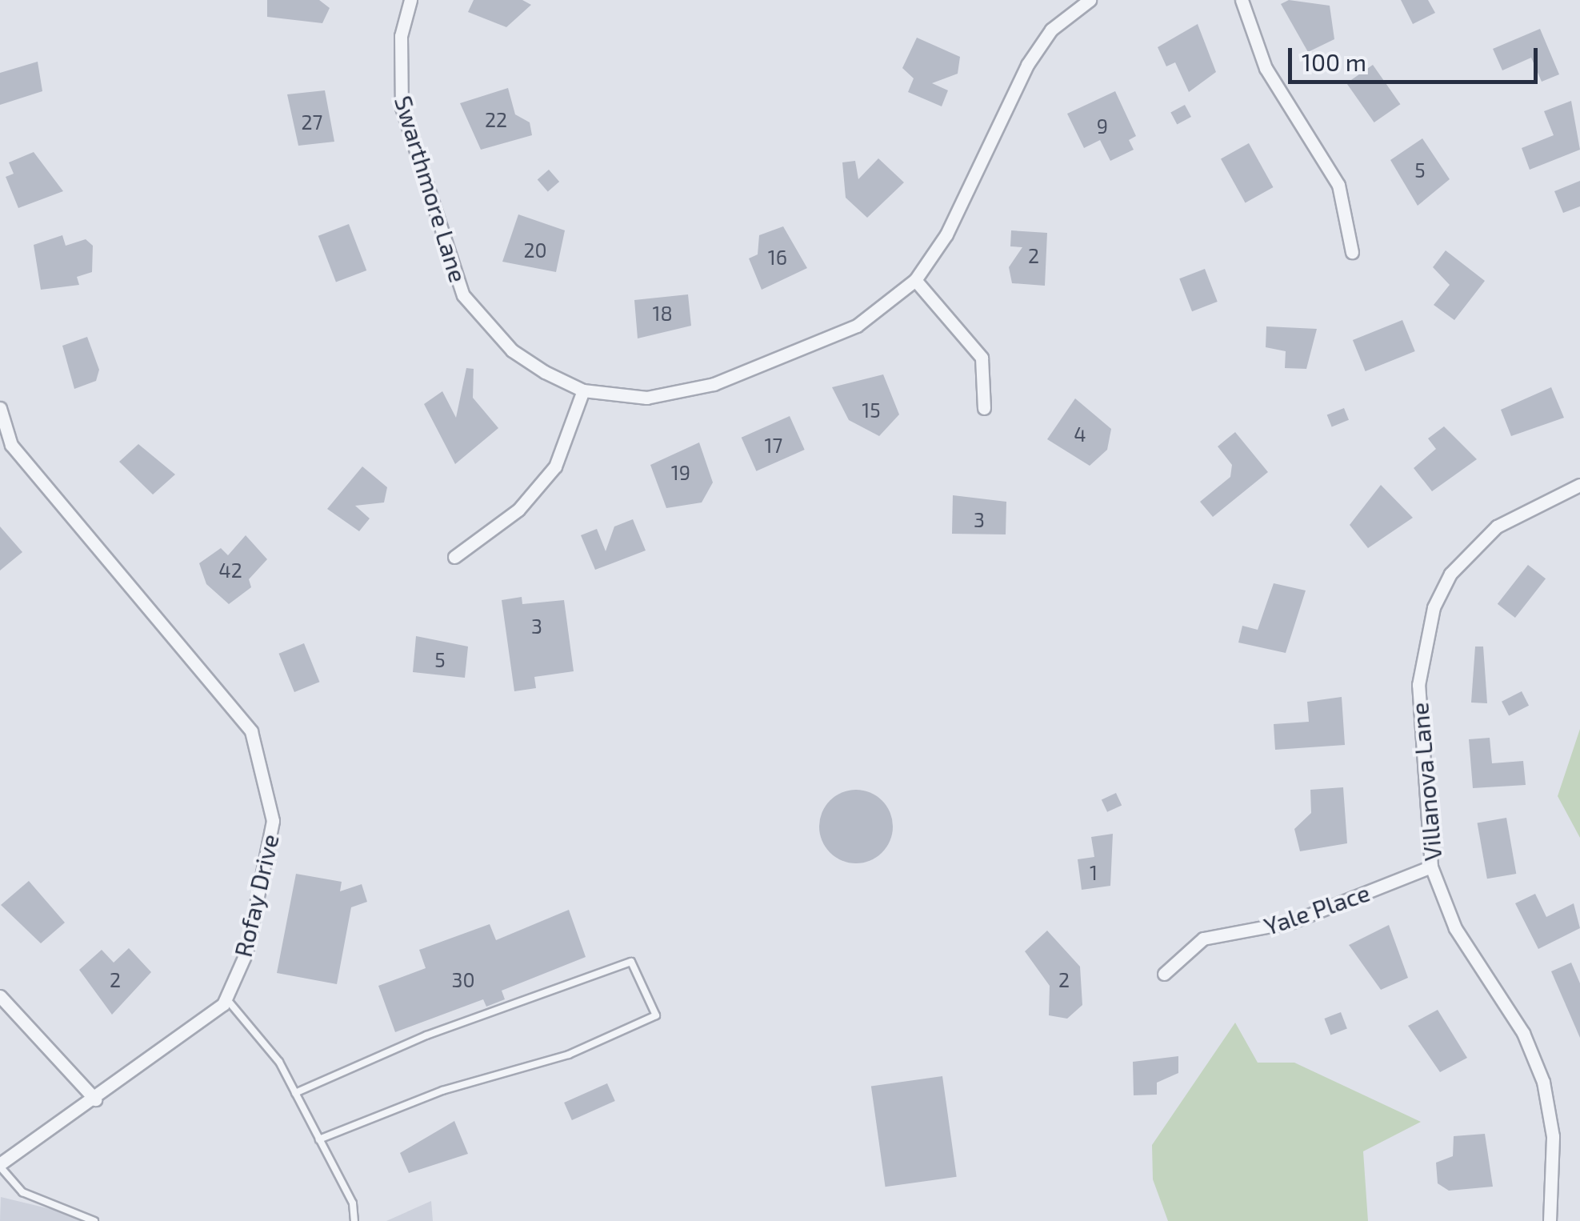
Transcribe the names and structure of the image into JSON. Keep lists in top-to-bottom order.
{
  "streets": {
    "street": [
      "Swarthmore Lane",
      "Villanova Lane",
      "Rofay Drive",
      "Yale Place"
    ]
  },
  "crossings": [
    ["Villanova Lane", "Yale Place"]
  ],
  "house_numbers": [
    "22",
    "27",
    "9",
    "5",
    "20",
    "2",
    "16",
    "18",
    "15",
    "4",
    "17",
    "19",
    "3",
    "42",
    "3",
    "5",
    "1",
    "2",
    "30",
    "2"
  ],
  "scale_bar": "100 m"
}
